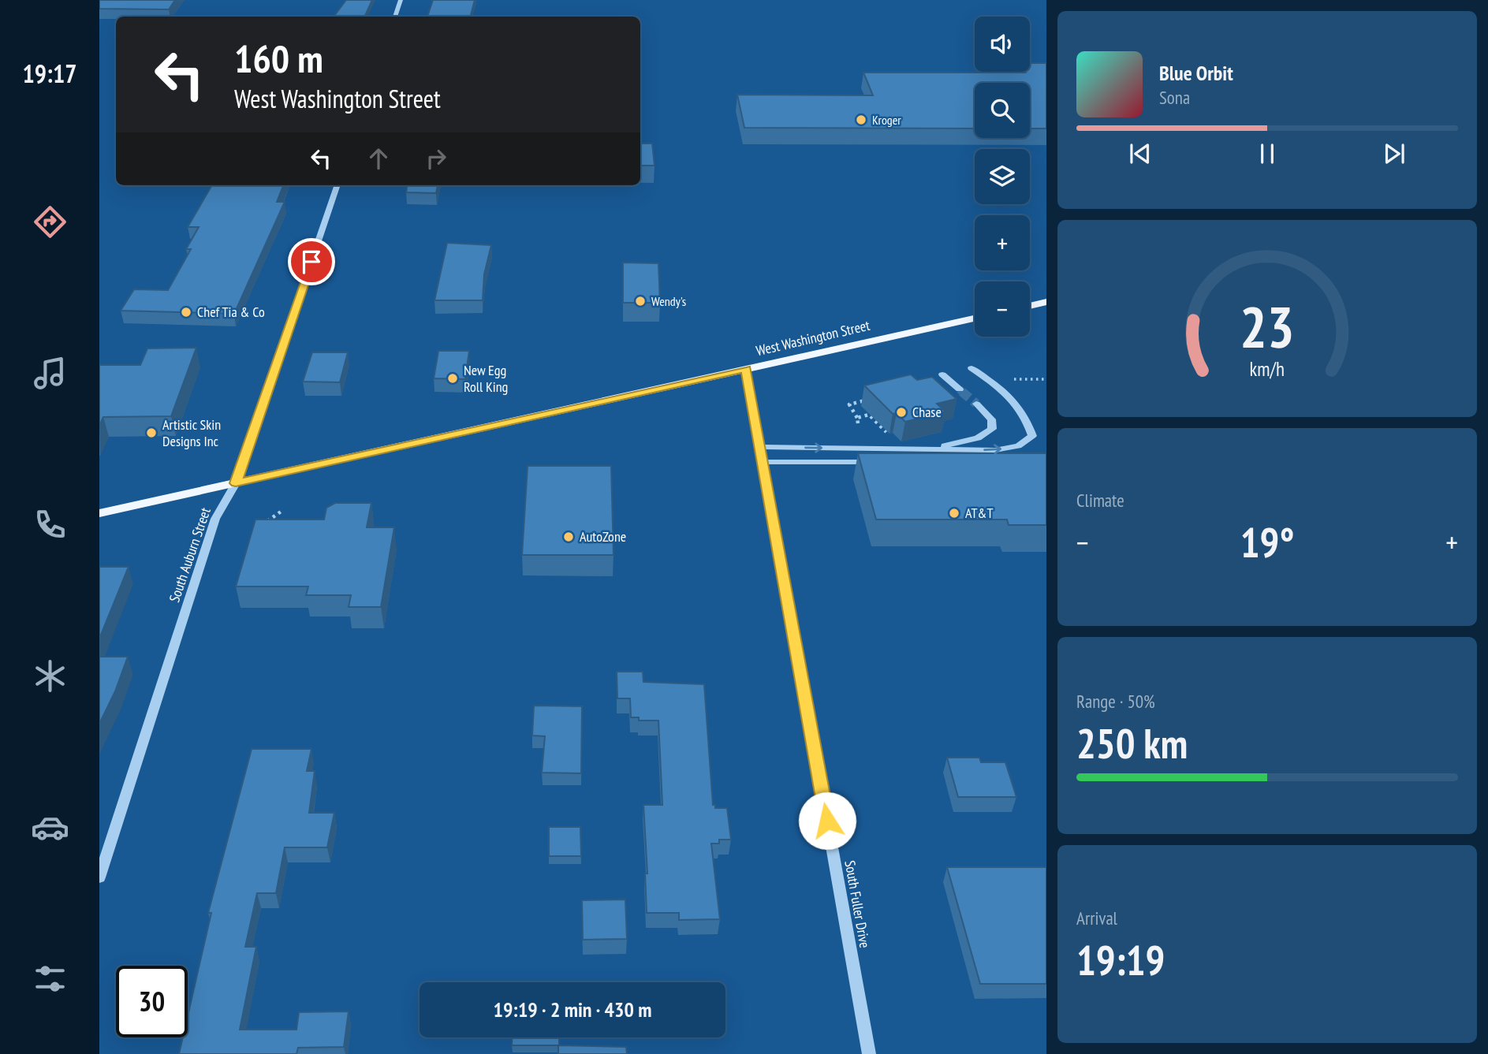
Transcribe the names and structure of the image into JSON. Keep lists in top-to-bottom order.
{
  "streets": {
    "main road": ["West Washington Street"],
    "street": ["South Auburn Street", "South Fuller Drive"]
  },
  "crossings": [
    ["West Washington Street", "South Auburn Street"],
    ["West Washington Street", "South Fuller Drive"]
  ],
  "places": [
    "Kroger",
    "Wendy's",
    "Chef Tia & Co",
    "New Egg Roll King",
    "Chase",
    "Artistic Skin Designs Inc",
    "AT&T",
    "AutoZone"
  ],
  "page": {
    "tabs": "19:17",
    "map_buttons": ["+", "−"],
    "turn": ["160 m", "West Washington Street"],
    "song": ["Blue Orbit", "Sona"],
    "tile": [
      "Climate",
      ["Range · 50%", "250 km"],
      ["Arrival", "19:19"]
    ],
    "heat": ["−", "19°", "+"],
    "limit": "30",
    "trip": "19:19 · 2 min · 430 m",
    "gauge": ["23", "km/h"]
  }
}
